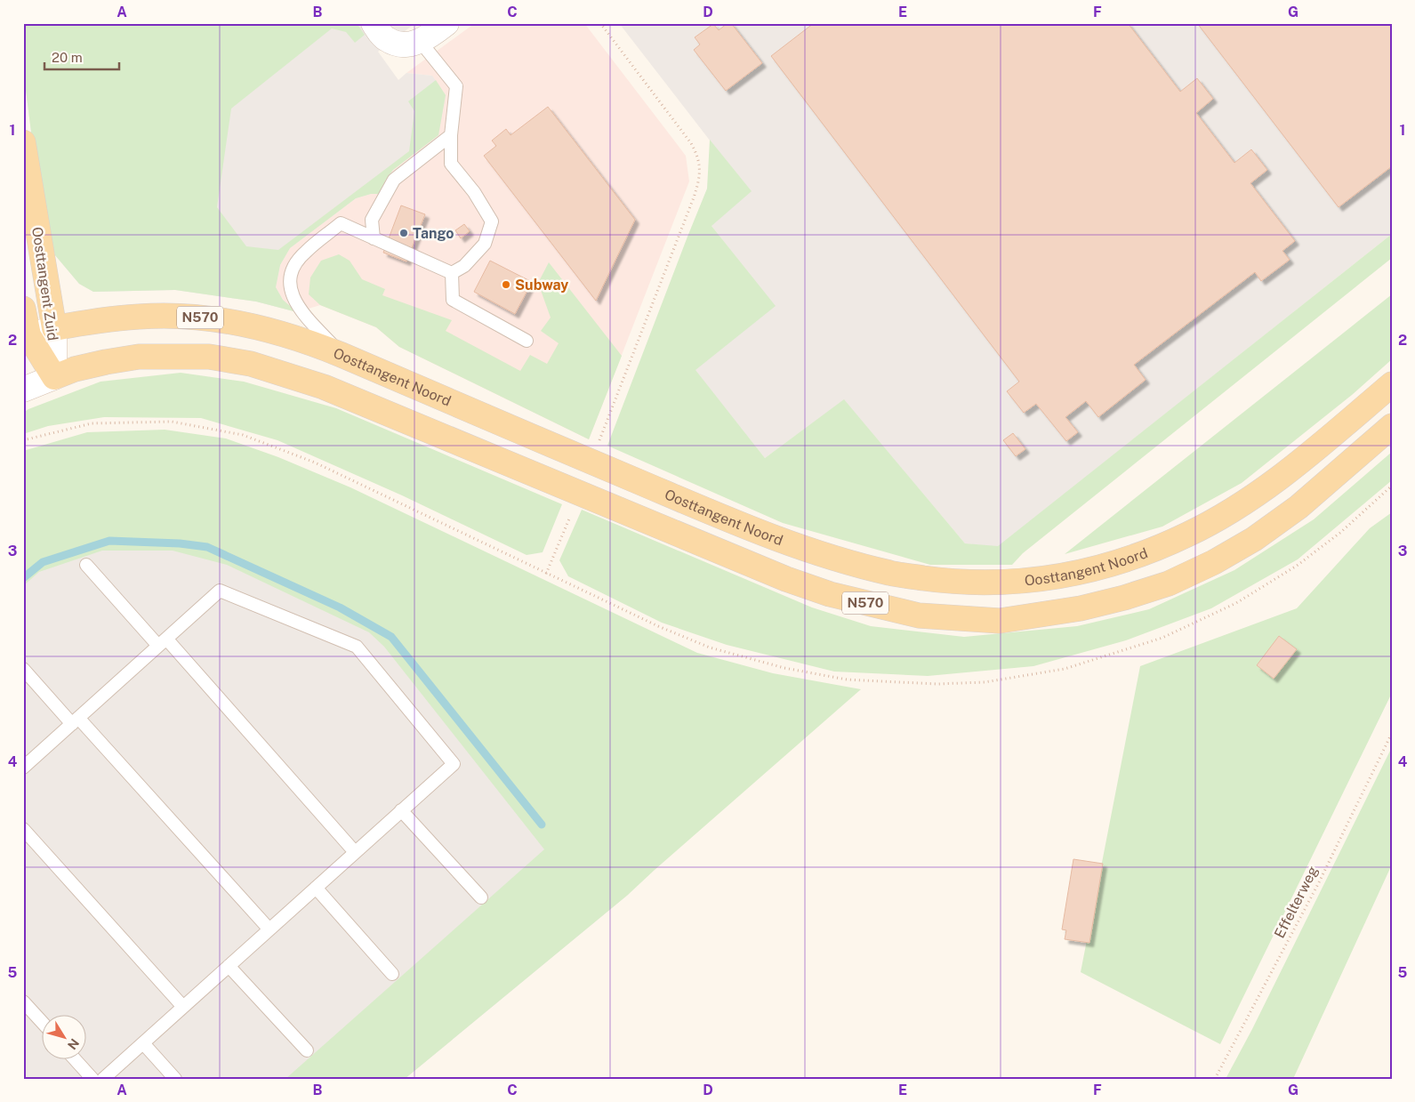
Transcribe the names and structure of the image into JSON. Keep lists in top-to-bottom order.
{
  "streets": {
    "main road": ["Oosttangent Zuid", "N570", "Oosttangent Noord"],
    "path": ["Effelterweg"]
  },
  "crossings": [
    ["Oosttangent Zuid", "N570"],
    ["Oosttangent Zuid", "Oosttangent Noord"]
  ],
  "places": ["Tango", "Subway"],
  "scale_bar": "20 m",
  "north": "bottom right",
  "grid": {
    "columns": [
      "A",
      "B",
      "C",
      "D",
      "E",
      "F",
      "G"
    ],
    "rows": [
      "1",
      "2",
      "3",
      "4",
      "5"
    ]
  }
}
